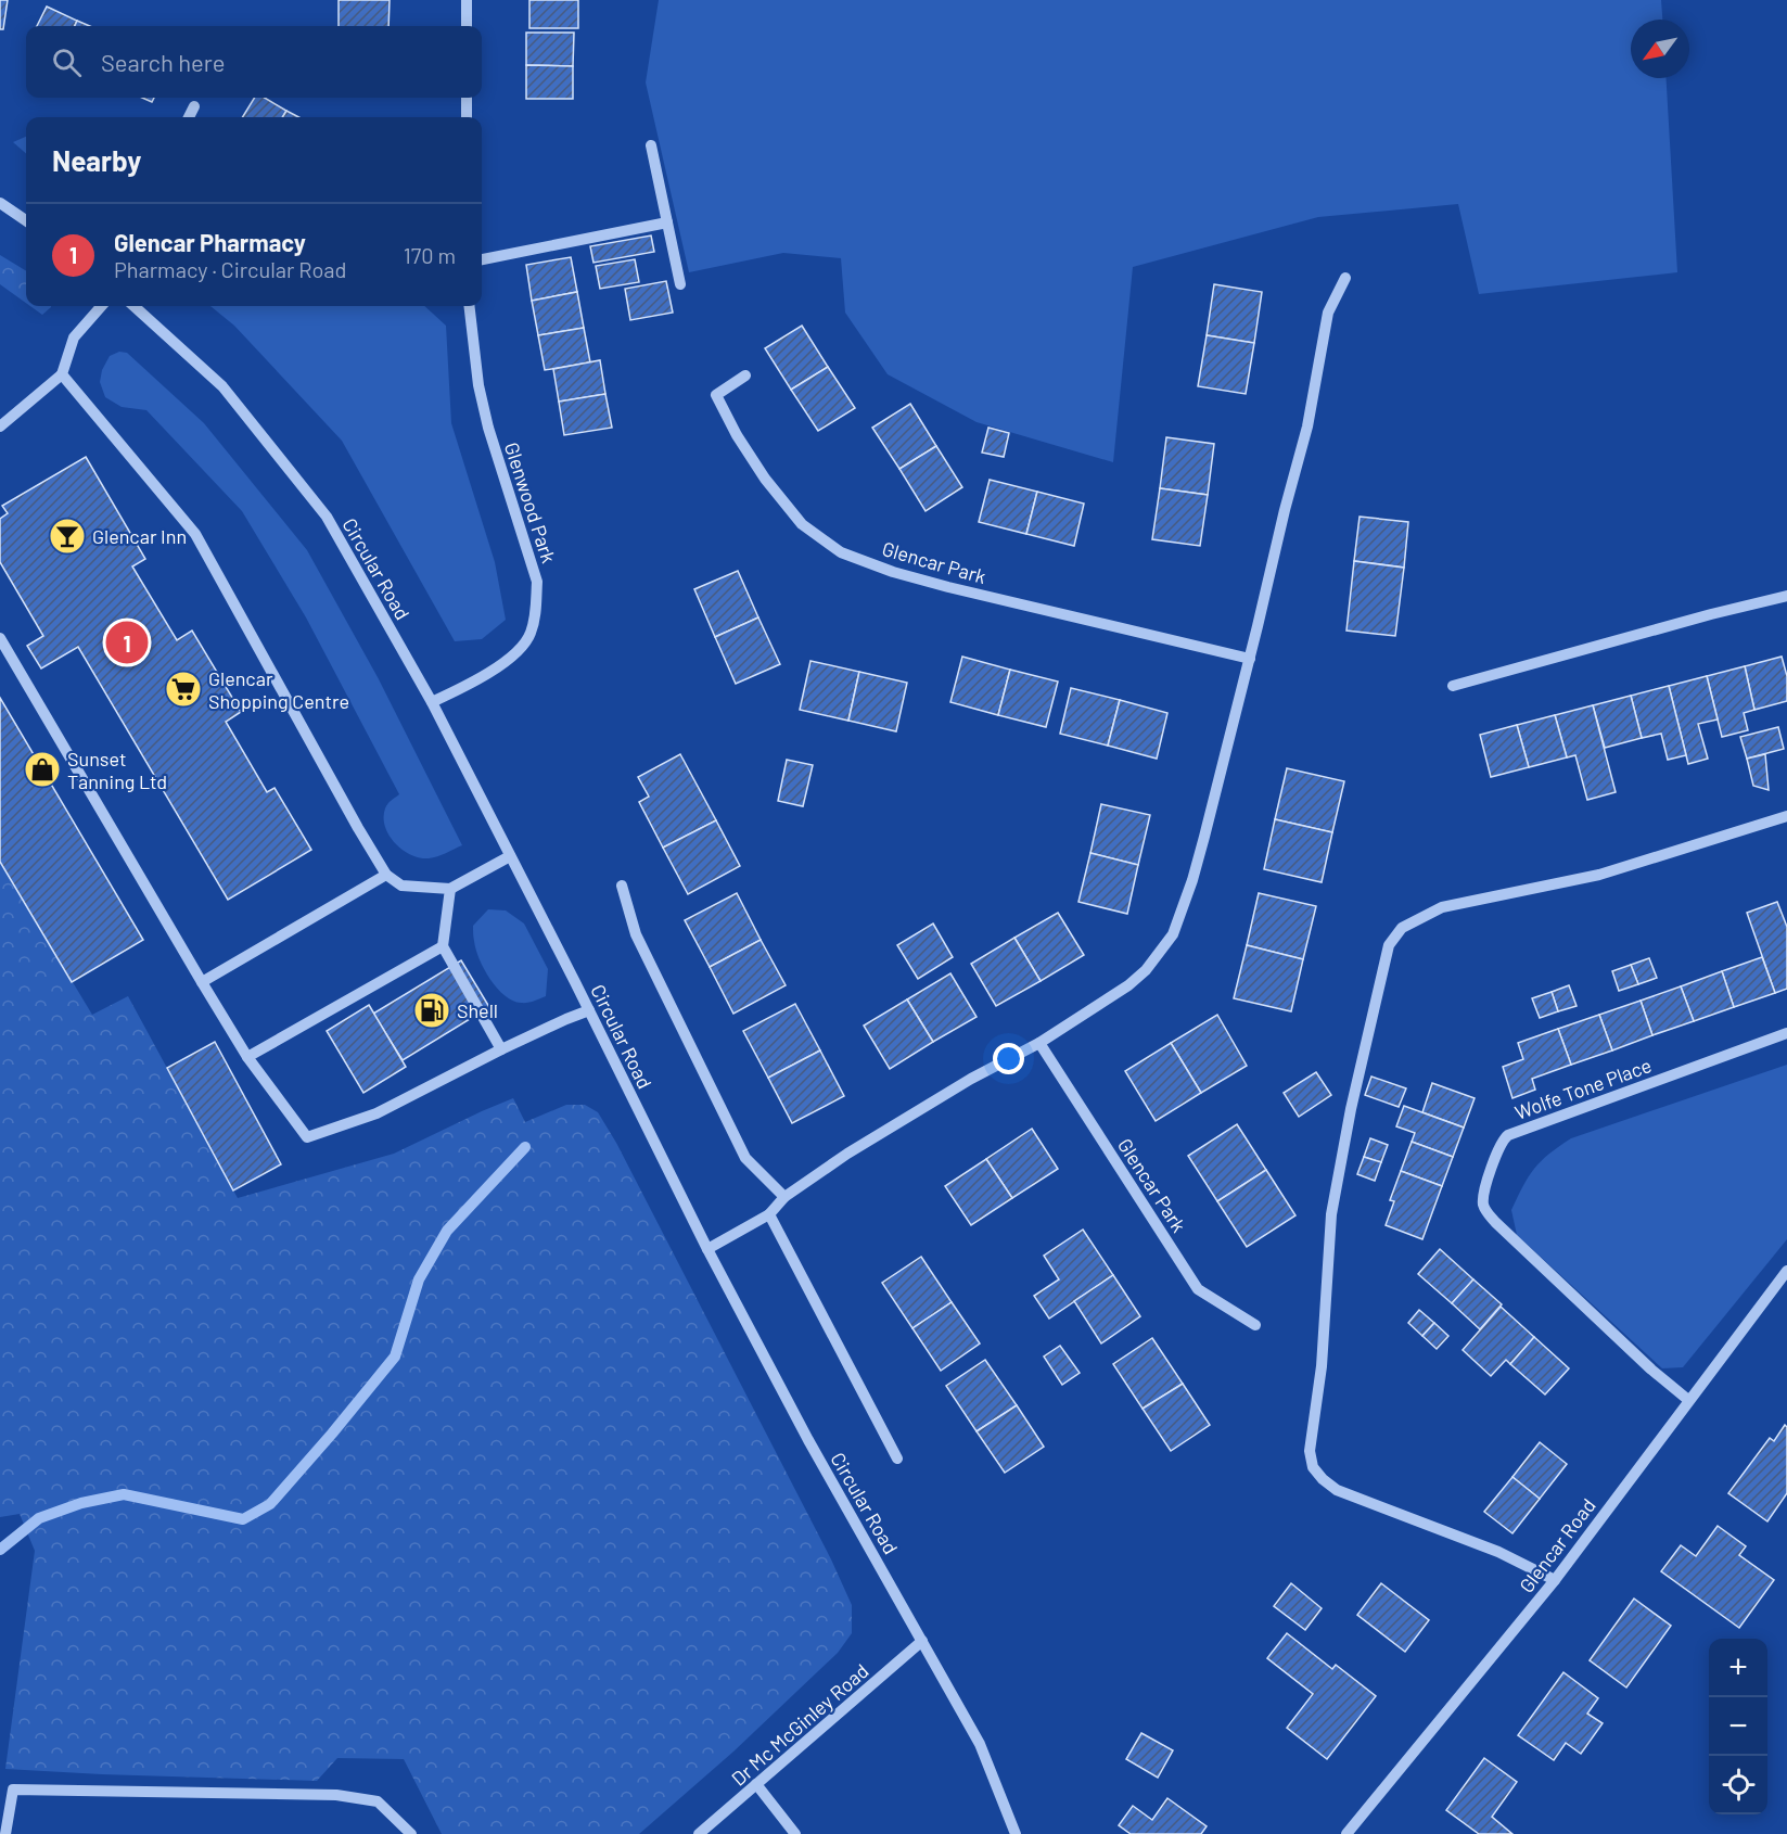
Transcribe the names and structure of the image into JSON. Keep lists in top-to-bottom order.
{
  "streets": {
    "street": [
      "Glenwood Park",
      "Glencar Park",
      "Circular Road",
      "Wolfe Tone Place",
      "Glencar Road",
      "Dr Mc McGinley Road"
    ]
  },
  "crossings": [
    ["Glenwood Park", "Circular Road"],
    ["Circular Road", "Dr Mc McGinley Road"],
    ["Wolfe Tone Place", "Glencar Road"]
  ],
  "places": {
    "bar": ["Glencar Inn"],
    "supermarket": ["Glencar Shopping Centre"],
    "shop": ["Sunset Tanning Ltd"],
    "fuel station": ["Shell"]
  },
  "north": "bottom left",
  "page": {
    "search": "Search here",
    "heading": "Nearby",
    "list": [
      {
        "mark": "1",
        "name": "Glencar Pharmacy",
        "note": "Pharmacy · Circular Road",
        "value": "170 m"
      }
    ],
    "pins": "1",
    "map_buttons": ["+", "−"]
  }
}
